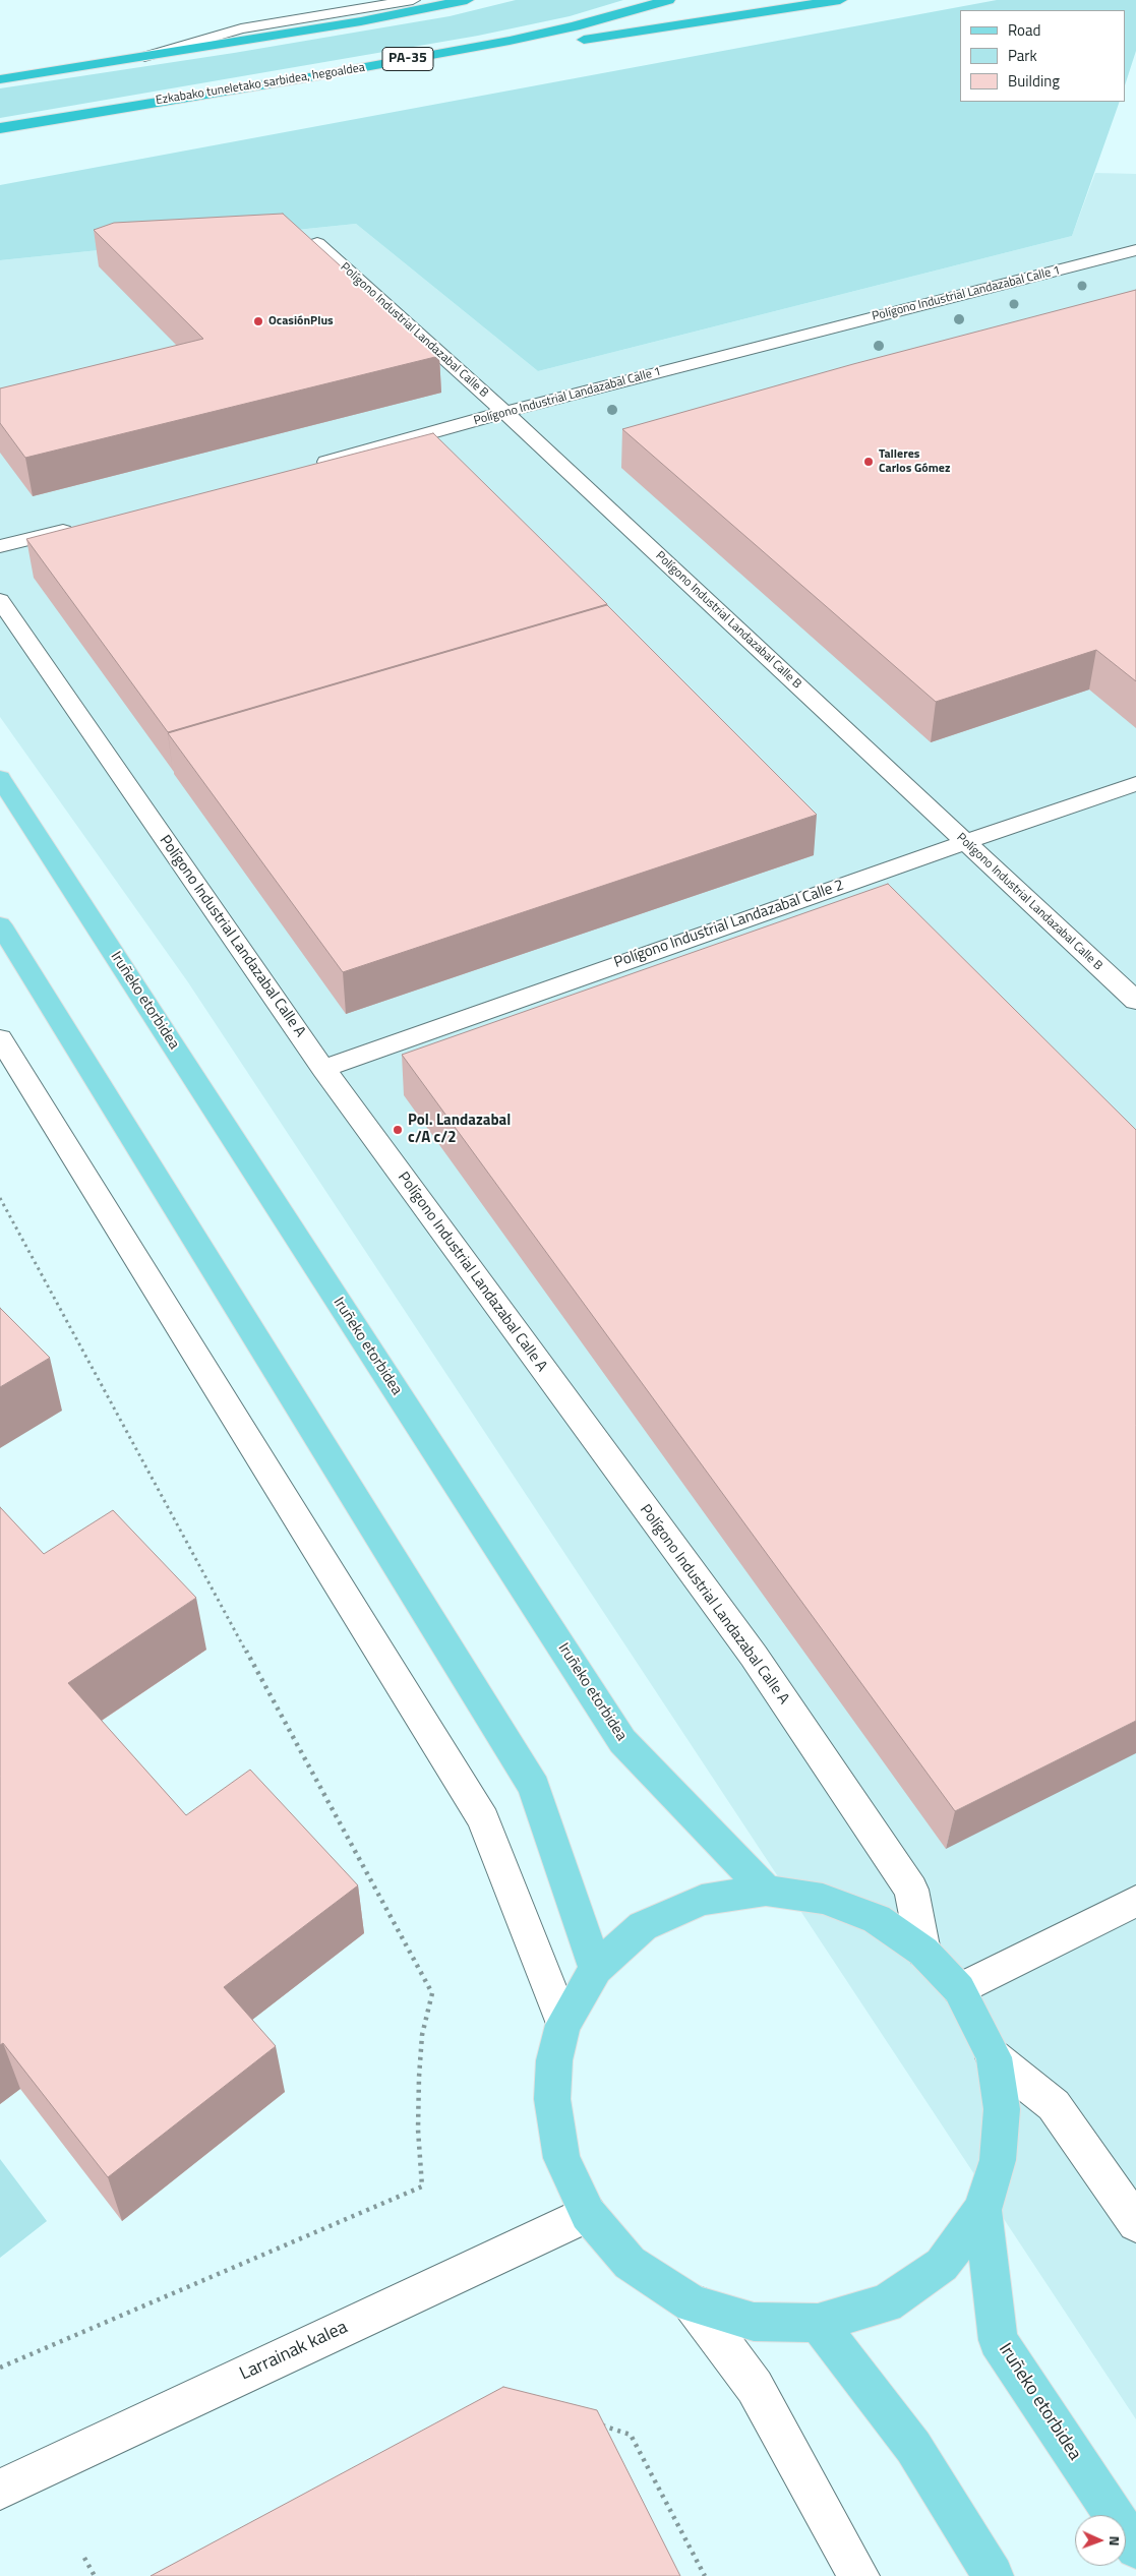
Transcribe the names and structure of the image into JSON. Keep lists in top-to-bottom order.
{
  "streets": {
    "highway": ["PA-35", "Ezkabako tuneletako sarbidea, hegoaldea"],
    "main road": ["Iruñeko etorbidea"],
    "street": [
      "Polígono Industrial Landazabal Calle 1",
      "Polígono Industrial Landazabal Calle B",
      "Polígono Industrial Landazabal Calle 2",
      "Polígono Industrial Landazabal Calle A",
      "Larrainak kalea"
    ]
  },
  "crossings": [
    ["Polígono Industrial Landazabal Calle 1", "Polígono Industrial Landazabal Calle B"],
    ["Polígono Industrial Landazabal Calle B", "Polígono Industrial Landazabal Calle 2"],
    ["Polígono Industrial Landazabal Calle 2", "Polígono Industrial Landazabal Calle A"]
  ],
  "places": ["OcasiónPlus", "Talleres Carlos Gómez", "Pol. Landazabal c/A c/2"],
  "legend": ["Road", "Park", "Building"],
  "north": "right"
}
